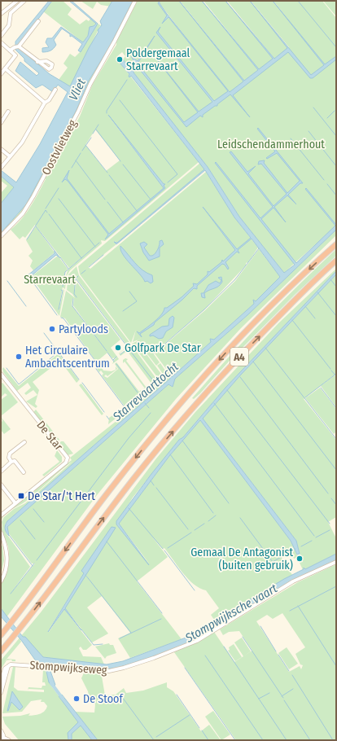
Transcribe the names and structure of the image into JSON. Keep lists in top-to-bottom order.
{
  "streets": {
    "highway": ["A4"],
    "street": ["Oostvlietweg", "De Star", "Stompwijkseweg"]
  },
  "water": ["Vliet", "Starrevaarttocht", "Stompwijksche vaart"],
  "parks": ["Leidschendammerhout", "Starrevaart"],
  "places": {
    "other": [
      "Poldergemaal Starrevaart",
      "Partyloods",
      "Golfpark De Star",
      "Het Circulaire Ambachtscentrum",
      "Gemaal De Antagonist (buiten gebruik)",
      "De Stoof"
    ],
    "transit": ["De Star/'t Hert"]
  }
}
